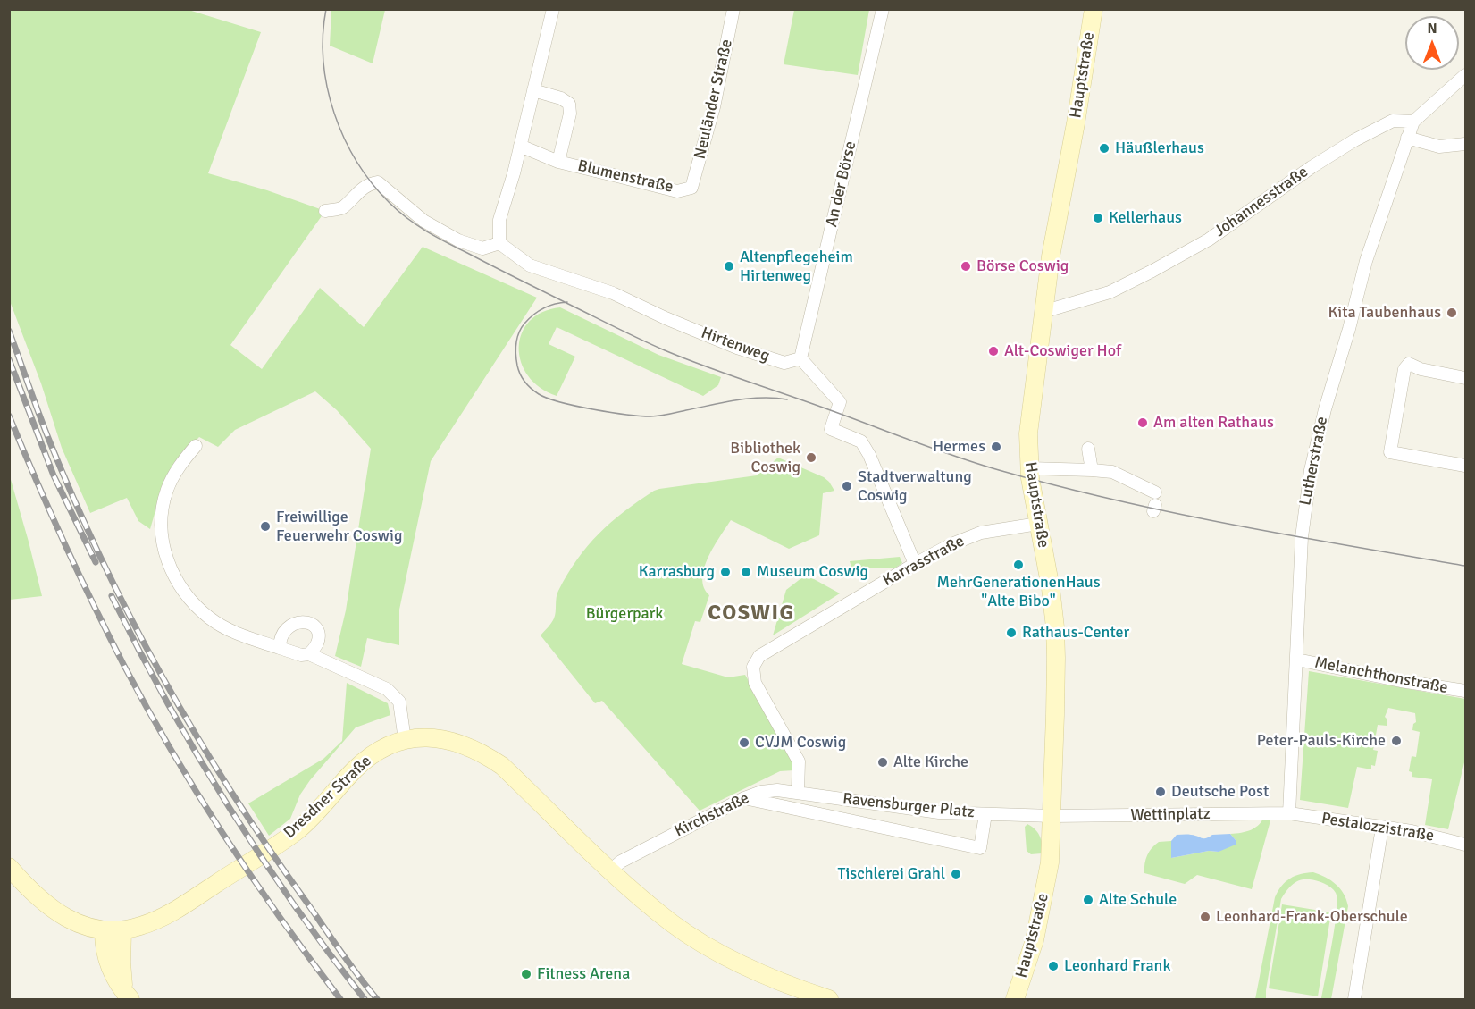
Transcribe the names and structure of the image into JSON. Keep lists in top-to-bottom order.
{
  "streets": {
    "main road": ["Hauptstraße", "Dresdner Straße"],
    "street": [
      "Neuländer Straße",
      "Blumenstraße",
      "An der Börse",
      "Johannesstraße",
      "Hirtenweg",
      "Lutherstraße",
      "Karrasstraße",
      "Melanchthonstraße",
      "Ravensburger Platz",
      "Kirchstraße",
      "Wettinplatz",
      "Pestalozzistraße"
    ]
  },
  "crossings": [
    ["Hauptstraße", "Johannesstraße"],
    ["Hauptstraße", "Karrasstraße"],
    ["Hauptstraße", "Ravensburger Platz"],
    ["Hauptstraße", "Wettinplatz"],
    ["Neuländer Straße", "Blumenstraße"],
    ["An der Börse", "Hirtenweg"],
    ["Johannesstraße", "Lutherstraße"],
    ["Lutherstraße", "Melanchthonstraße"],
    ["Lutherstraße", "Wettinplatz"],
    ["Lutherstraße", "Pestalozzistraße"],
    ["Karrasstraße", "Ravensburger Platz"],
    ["Karrasstraße", "Kirchstraße"],
    ["Dresdner Straße", "Kirchstraße"],
    ["Ravensburger Platz", "Kirchstraße"],
    ["Ravensburger Platz", "Wettinplatz"],
    ["Wettinplatz", "Pestalozzistraße"]
  ],
  "districts": ["COSWIG"],
  "parks": ["Bürgerpark"],
  "places": [
    "Häußlerhaus",
    "Kellerhaus",
    "Altenpflegeheim Hirtenweg",
    "Börse Coswig",
    "Kita Taubenhaus",
    "Alt-Coswiger Hof",
    "Am alten Rathaus",
    "Hermes",
    "Bibliothek Coswig",
    "Stadtverwaltung Coswig",
    "Freiwillige Feuerwehr Coswig",
    "MehrGenerationenHaus \"Alte Bibo\"",
    "Karrasburg",
    "Museum Coswig",
    "Rathaus-Center",
    "Peter-Pauls-Kirche",
    "CVJM Coswig",
    "Alte Kirche",
    "Deutsche Post",
    "Tischlerei Grahl",
    "Alte Schule",
    "Leonhard-Frank-Oberschule",
    "Leonhard Frank",
    "Fitness Arena"
  ],
  "north": "top"
}
